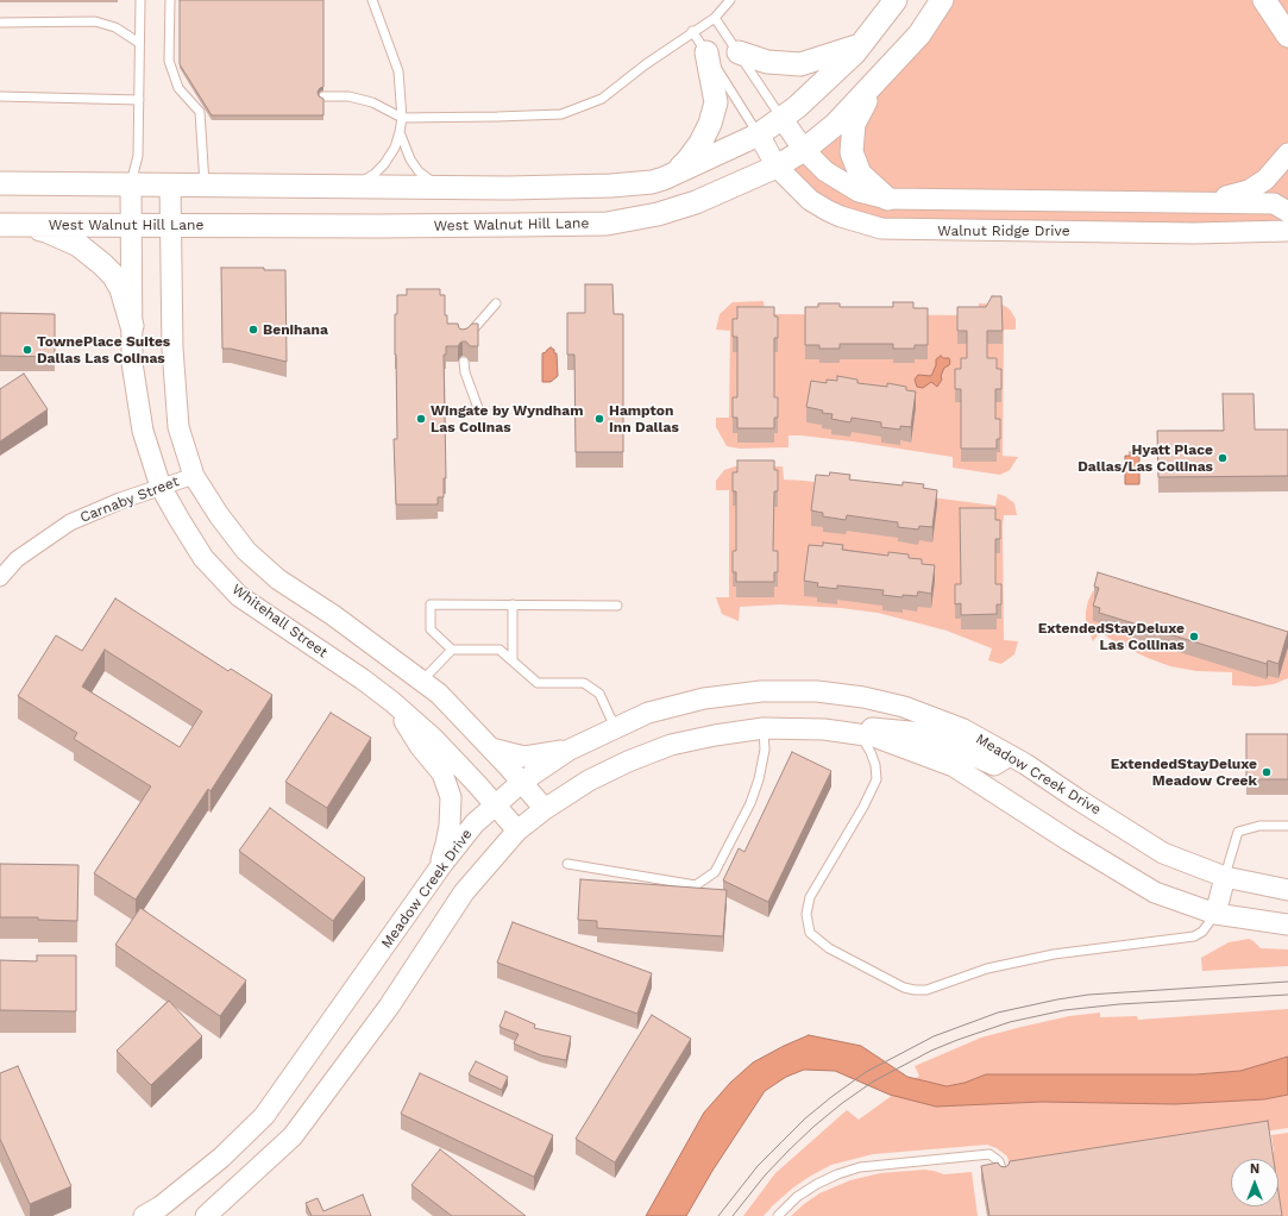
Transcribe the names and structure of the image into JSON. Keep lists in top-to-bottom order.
{
  "streets": {
    "main road": ["West Walnut Hill Lane"],
    "street": [
      "Walnut Ridge Drive",
      "Carnaby Street",
      "Whitehall Street",
      "Meadow Creek Drive"
    ]
  },
  "crossings": [
    ["West Walnut Hill Lane", "Walnut Ridge Drive"],
    ["West Walnut Hill Lane", "Whitehall Street"],
    ["Carnaby Street", "Whitehall Street"],
    ["Whitehall Street", "Meadow Creek Drive"]
  ],
  "places": [
    "Benihana",
    "TownePlace Suites Dallas Las Colinas",
    "Wingate by Wyndham Las Colinas",
    "Hampton Inn Dallas",
    "Hyatt Place Dallas/Las Collinas",
    "ExtendedStayDeluxe Las Collinas",
    "ExtendedStayDeluxe Meadow Creek"
  ],
  "north": "top"
}
